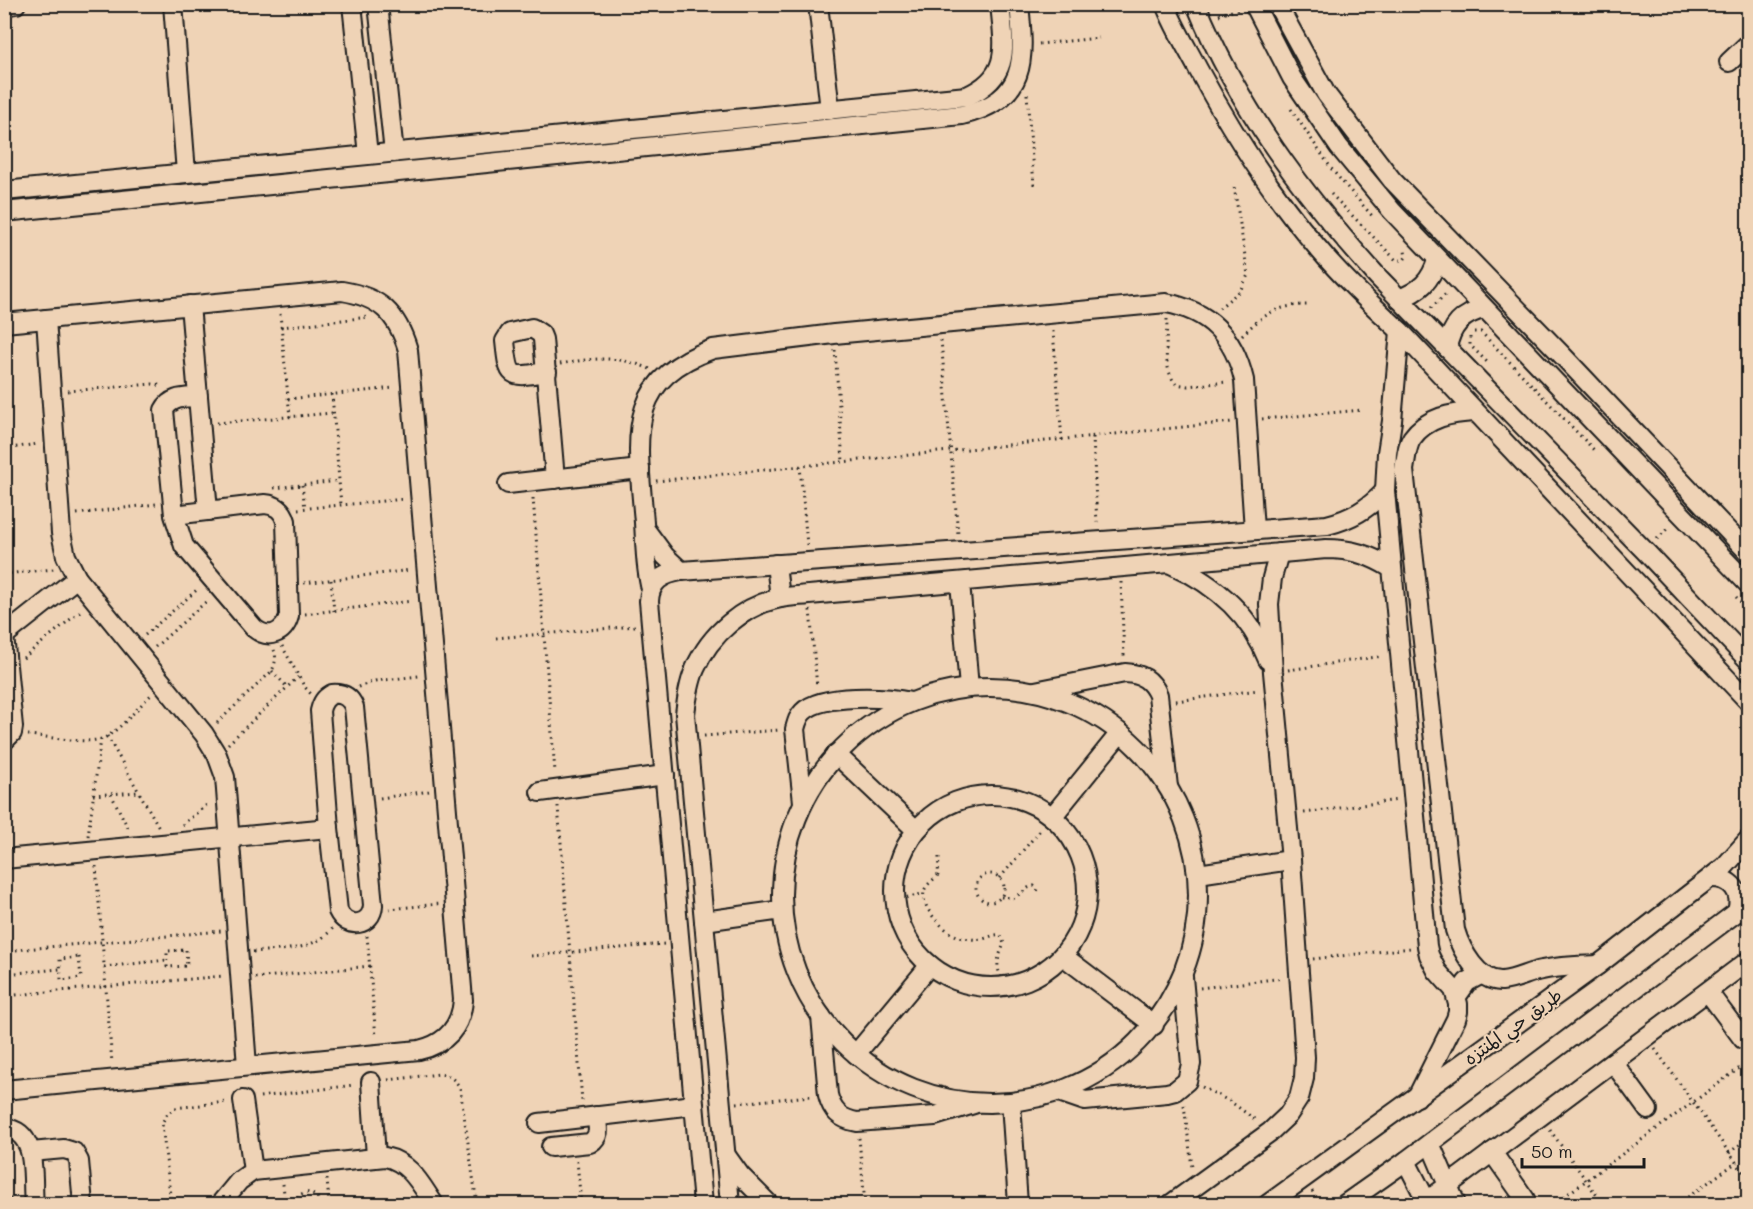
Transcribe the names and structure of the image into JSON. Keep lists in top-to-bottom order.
{
  "streets": {
    "street": ["طريق حي المنتزه"]
  },
  "scale_bar": "50 m"
}
